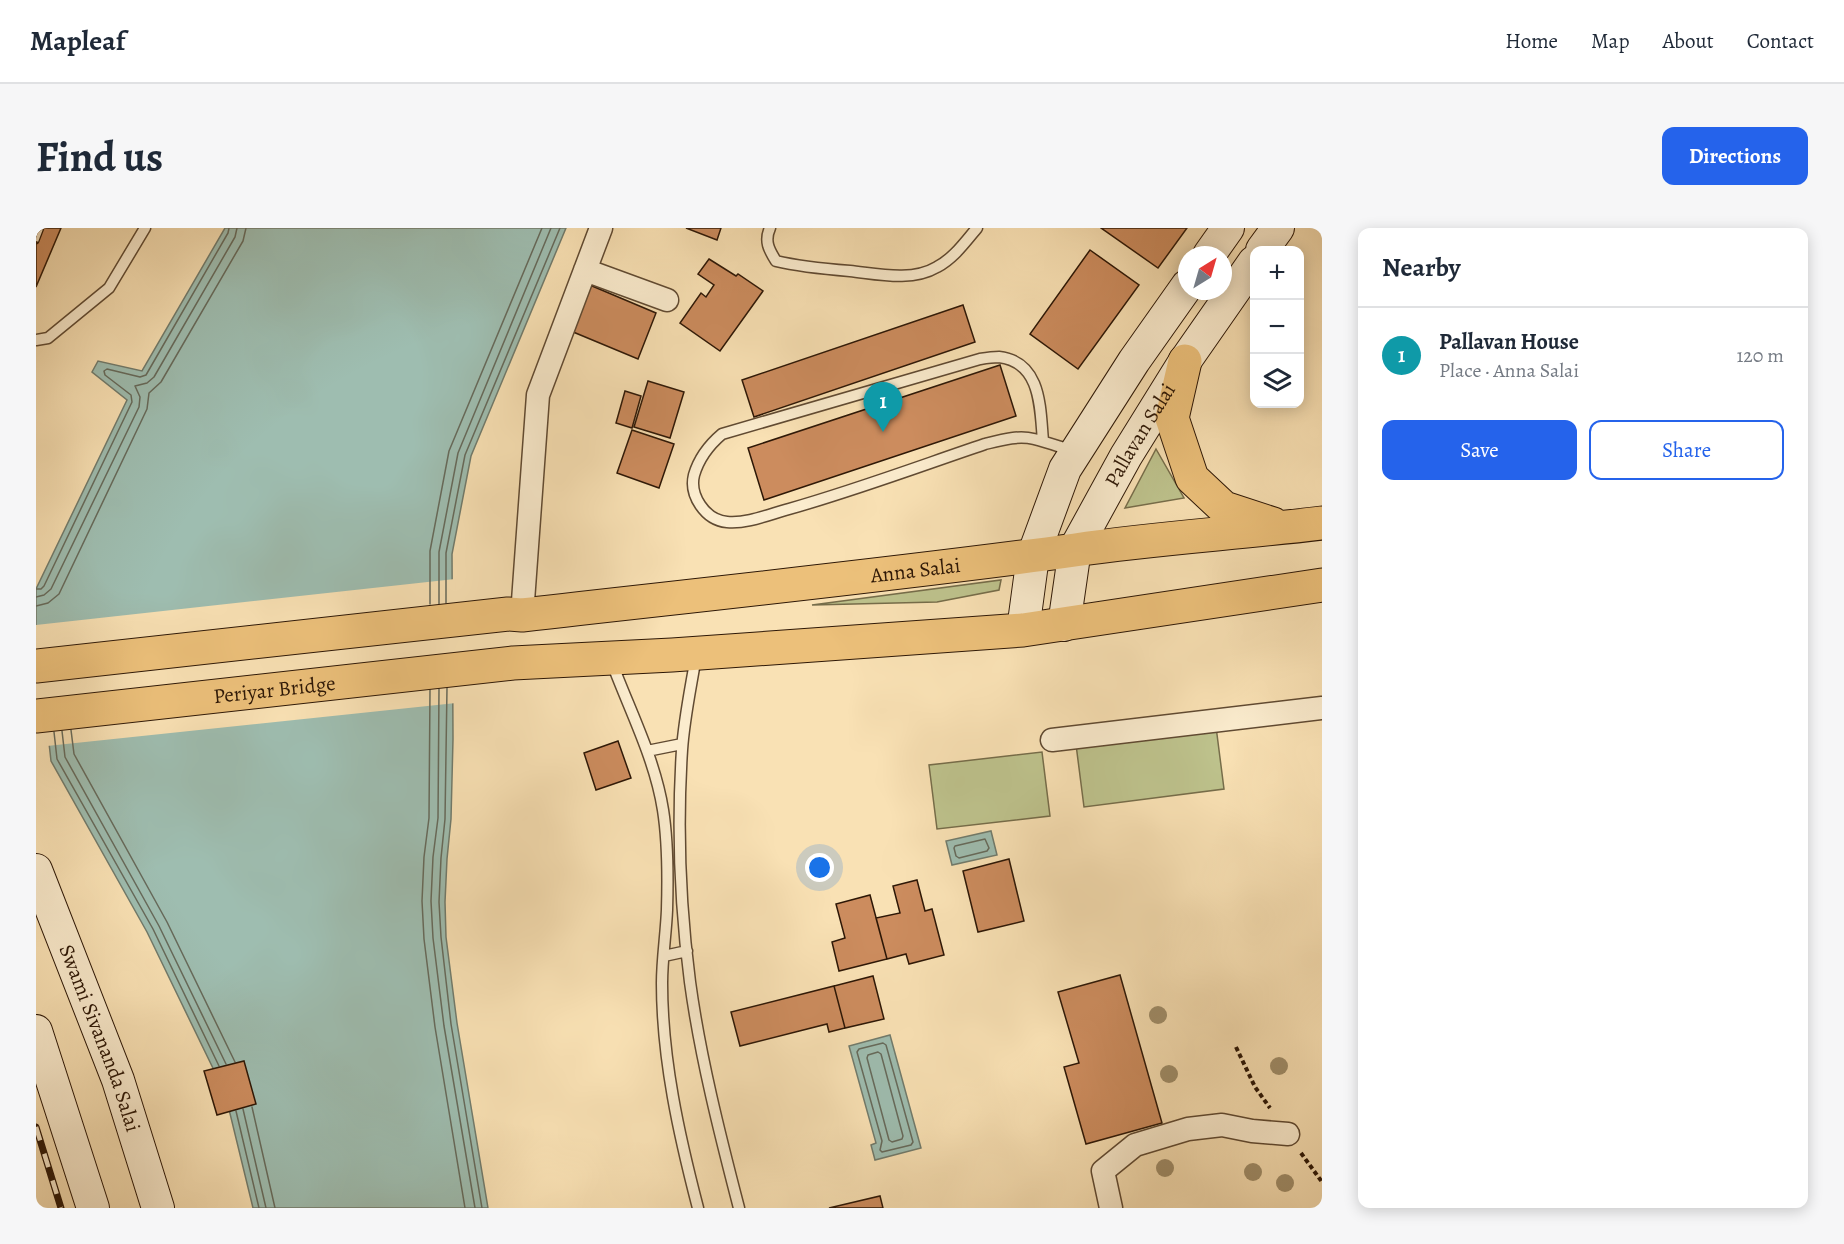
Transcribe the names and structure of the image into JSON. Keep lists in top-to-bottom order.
{
  "streets": {
    "main road": [
      "Pallavan Salai",
      "Anna Salai",
      "Periyar Bridge",
      "Swami Sivananda Salai"
    ]
  },
  "crossings": [
    ["Pallavan Salai", "Anna Salai"]
  ],
  "north": "top right",
  "page": {
    "header": "Mapleaf",
    "nav": [
      "Home",
      "Map",
      "About",
      "Contact"
    ],
    "buttons": [
      "Directions",
      ["Save", "Share"]
    ],
    "title": "Find us",
    "heading": "Nearby",
    "map_buttons": ["+", "−"],
    "list": [
      {
        "mark": "1",
        "name": "Pallavan House",
        "note": "Place · Anna Salai",
        "value": "120 m"
      }
    ],
    "pins": "1"
  }
}
